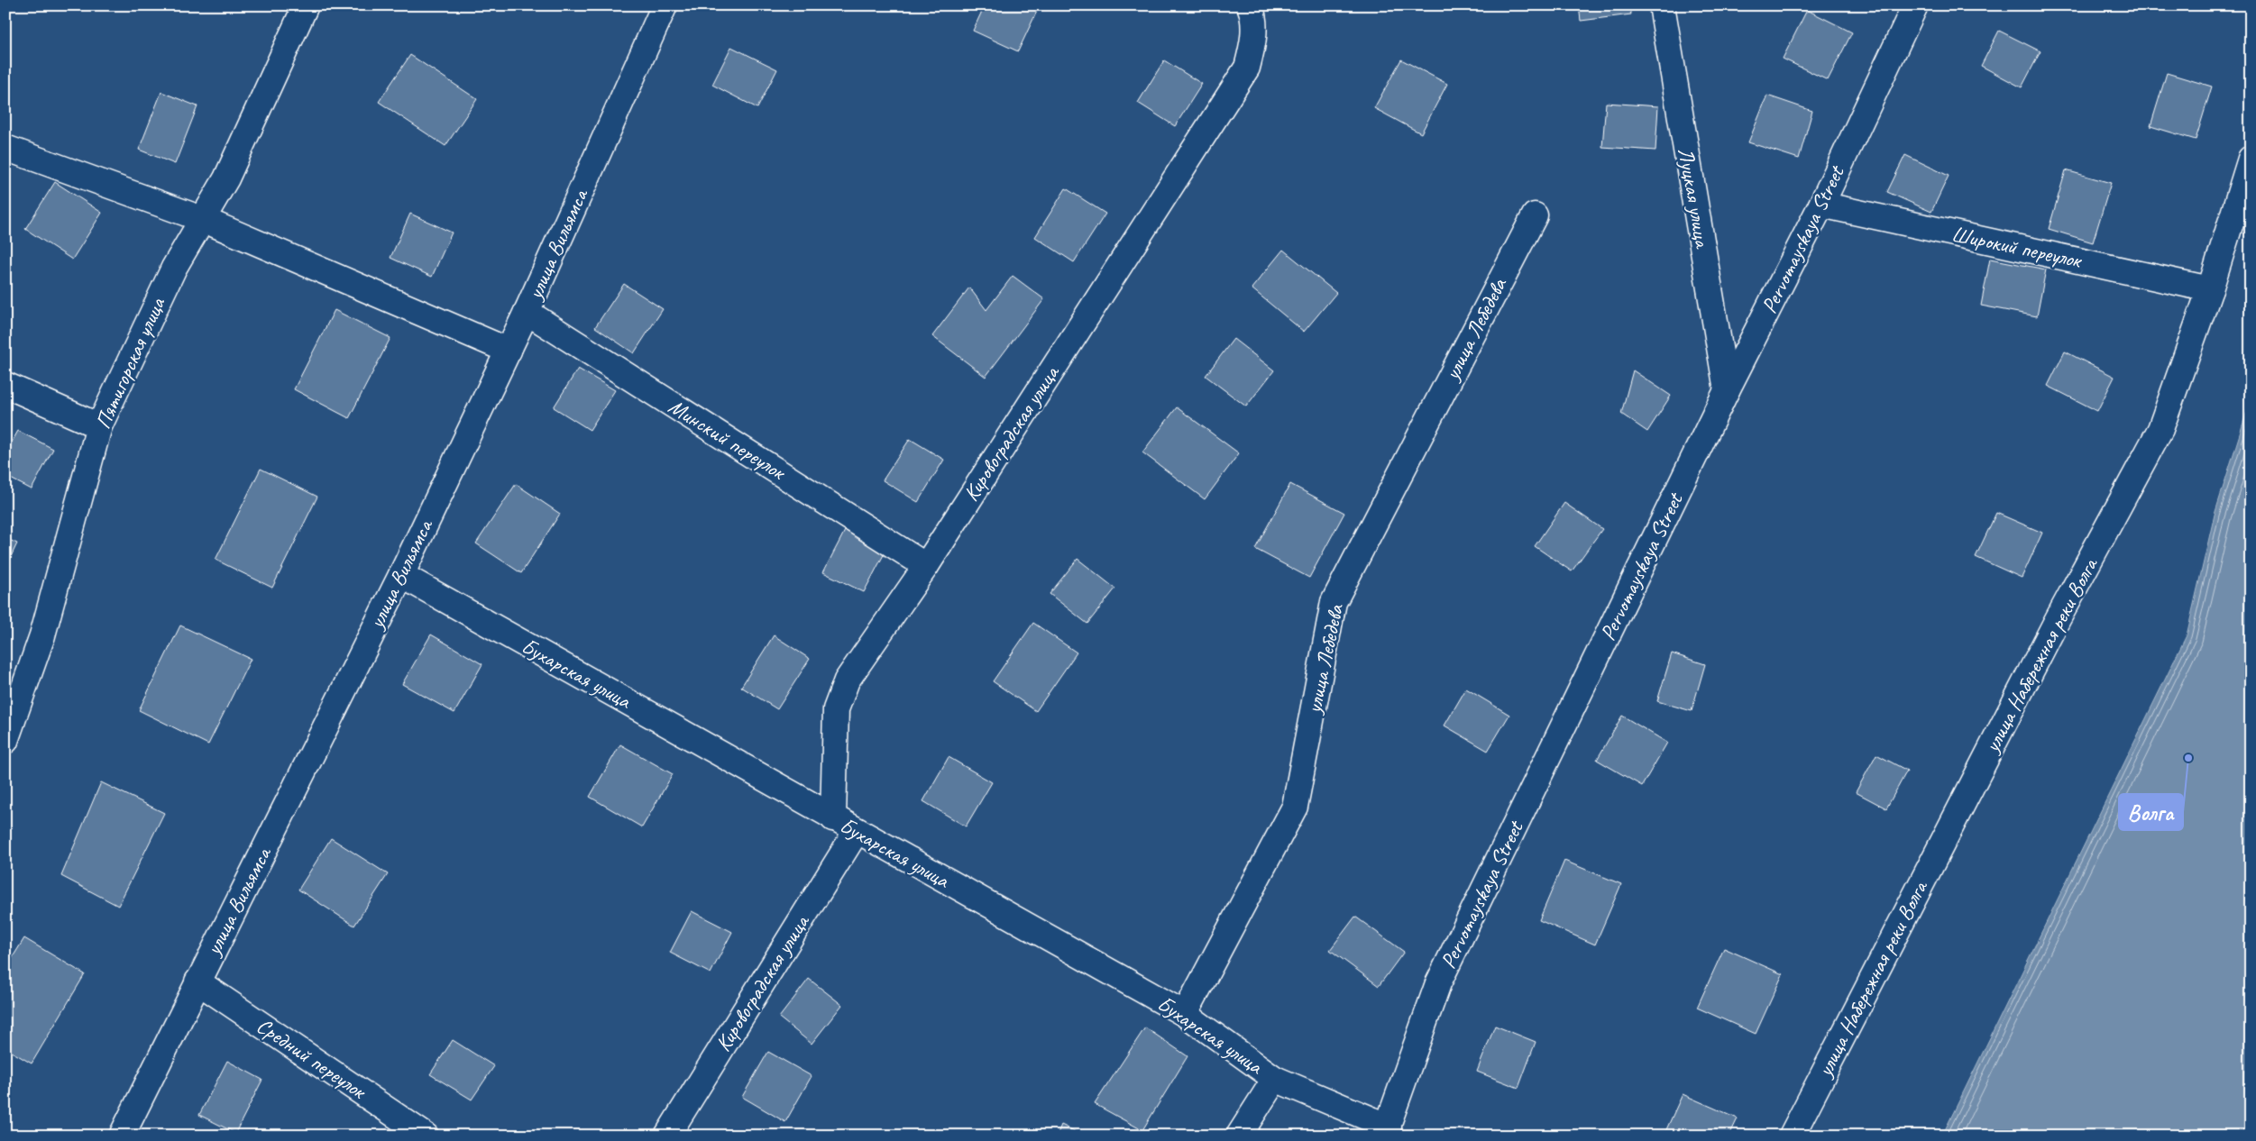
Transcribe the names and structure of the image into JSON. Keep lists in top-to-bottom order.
{
  "streets": {
    "street": [
      "Луцкая улица",
      "Pervomayskaya Street",
      "улица Вильямса",
      "Широкий переулок",
      "улица Лебедева",
      "Пятигорская улица",
      "Кировоградская улица",
      "Минский переулок",
      "улица Набережная реки Волга",
      "Бухарская улица",
      "Средний переулок"
    ]
  },
  "crossings": [
    ["Луцкая улица", "Pervomayskaya Street"],
    ["Pervomayskaya Street", "Широкий переулок"],
    ["Pervomayskaya Street", "Бухарская улица"],
    ["улица Вильямса", "Минский переулок"],
    ["улица Вильямса", "Бухарская улица"],
    ["улица Вильямса", "Средний переулок"],
    ["Широкий переулок", "улица Набережная реки Волга"],
    ["улица Лебедева", "Бухарская улица"],
    ["Кировоградская улица", "Минский переулок"],
    ["Кировоградская улица", "Бухарская улица"]
  ],
  "places": ["Волга"]
}
